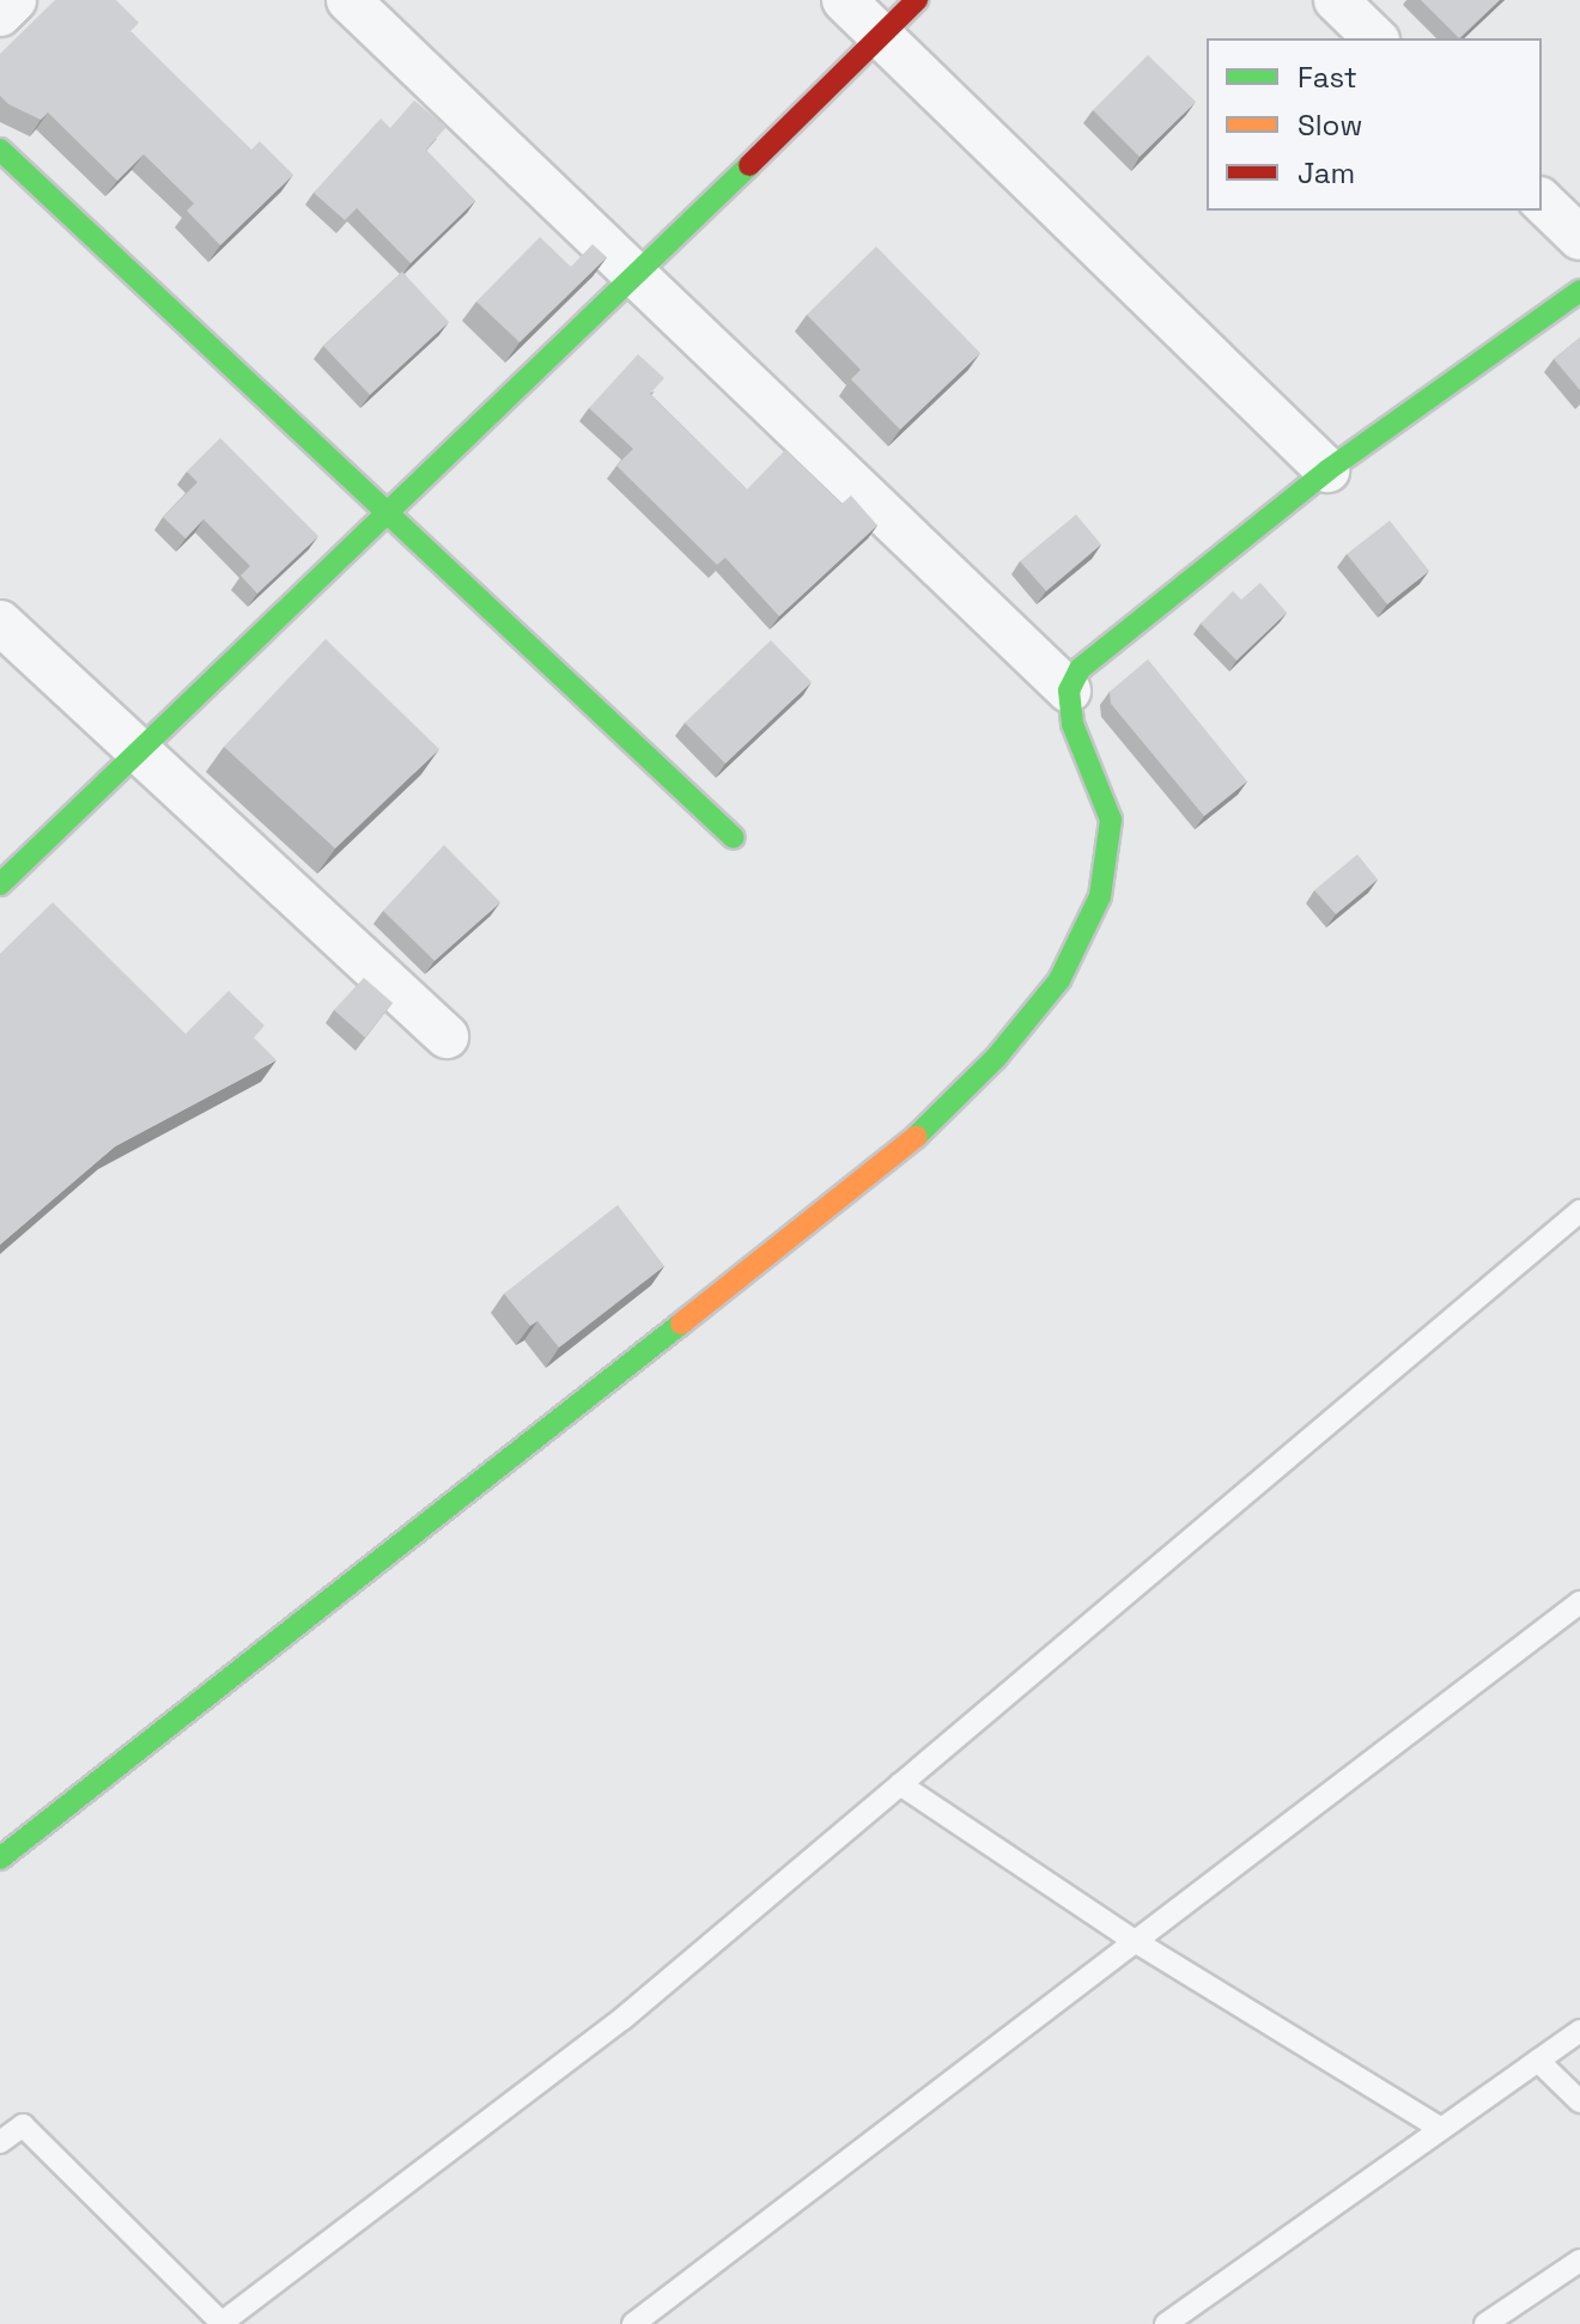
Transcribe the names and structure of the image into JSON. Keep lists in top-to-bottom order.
{
  "legend": ["Fast", "Slow", "Jam"]
}
